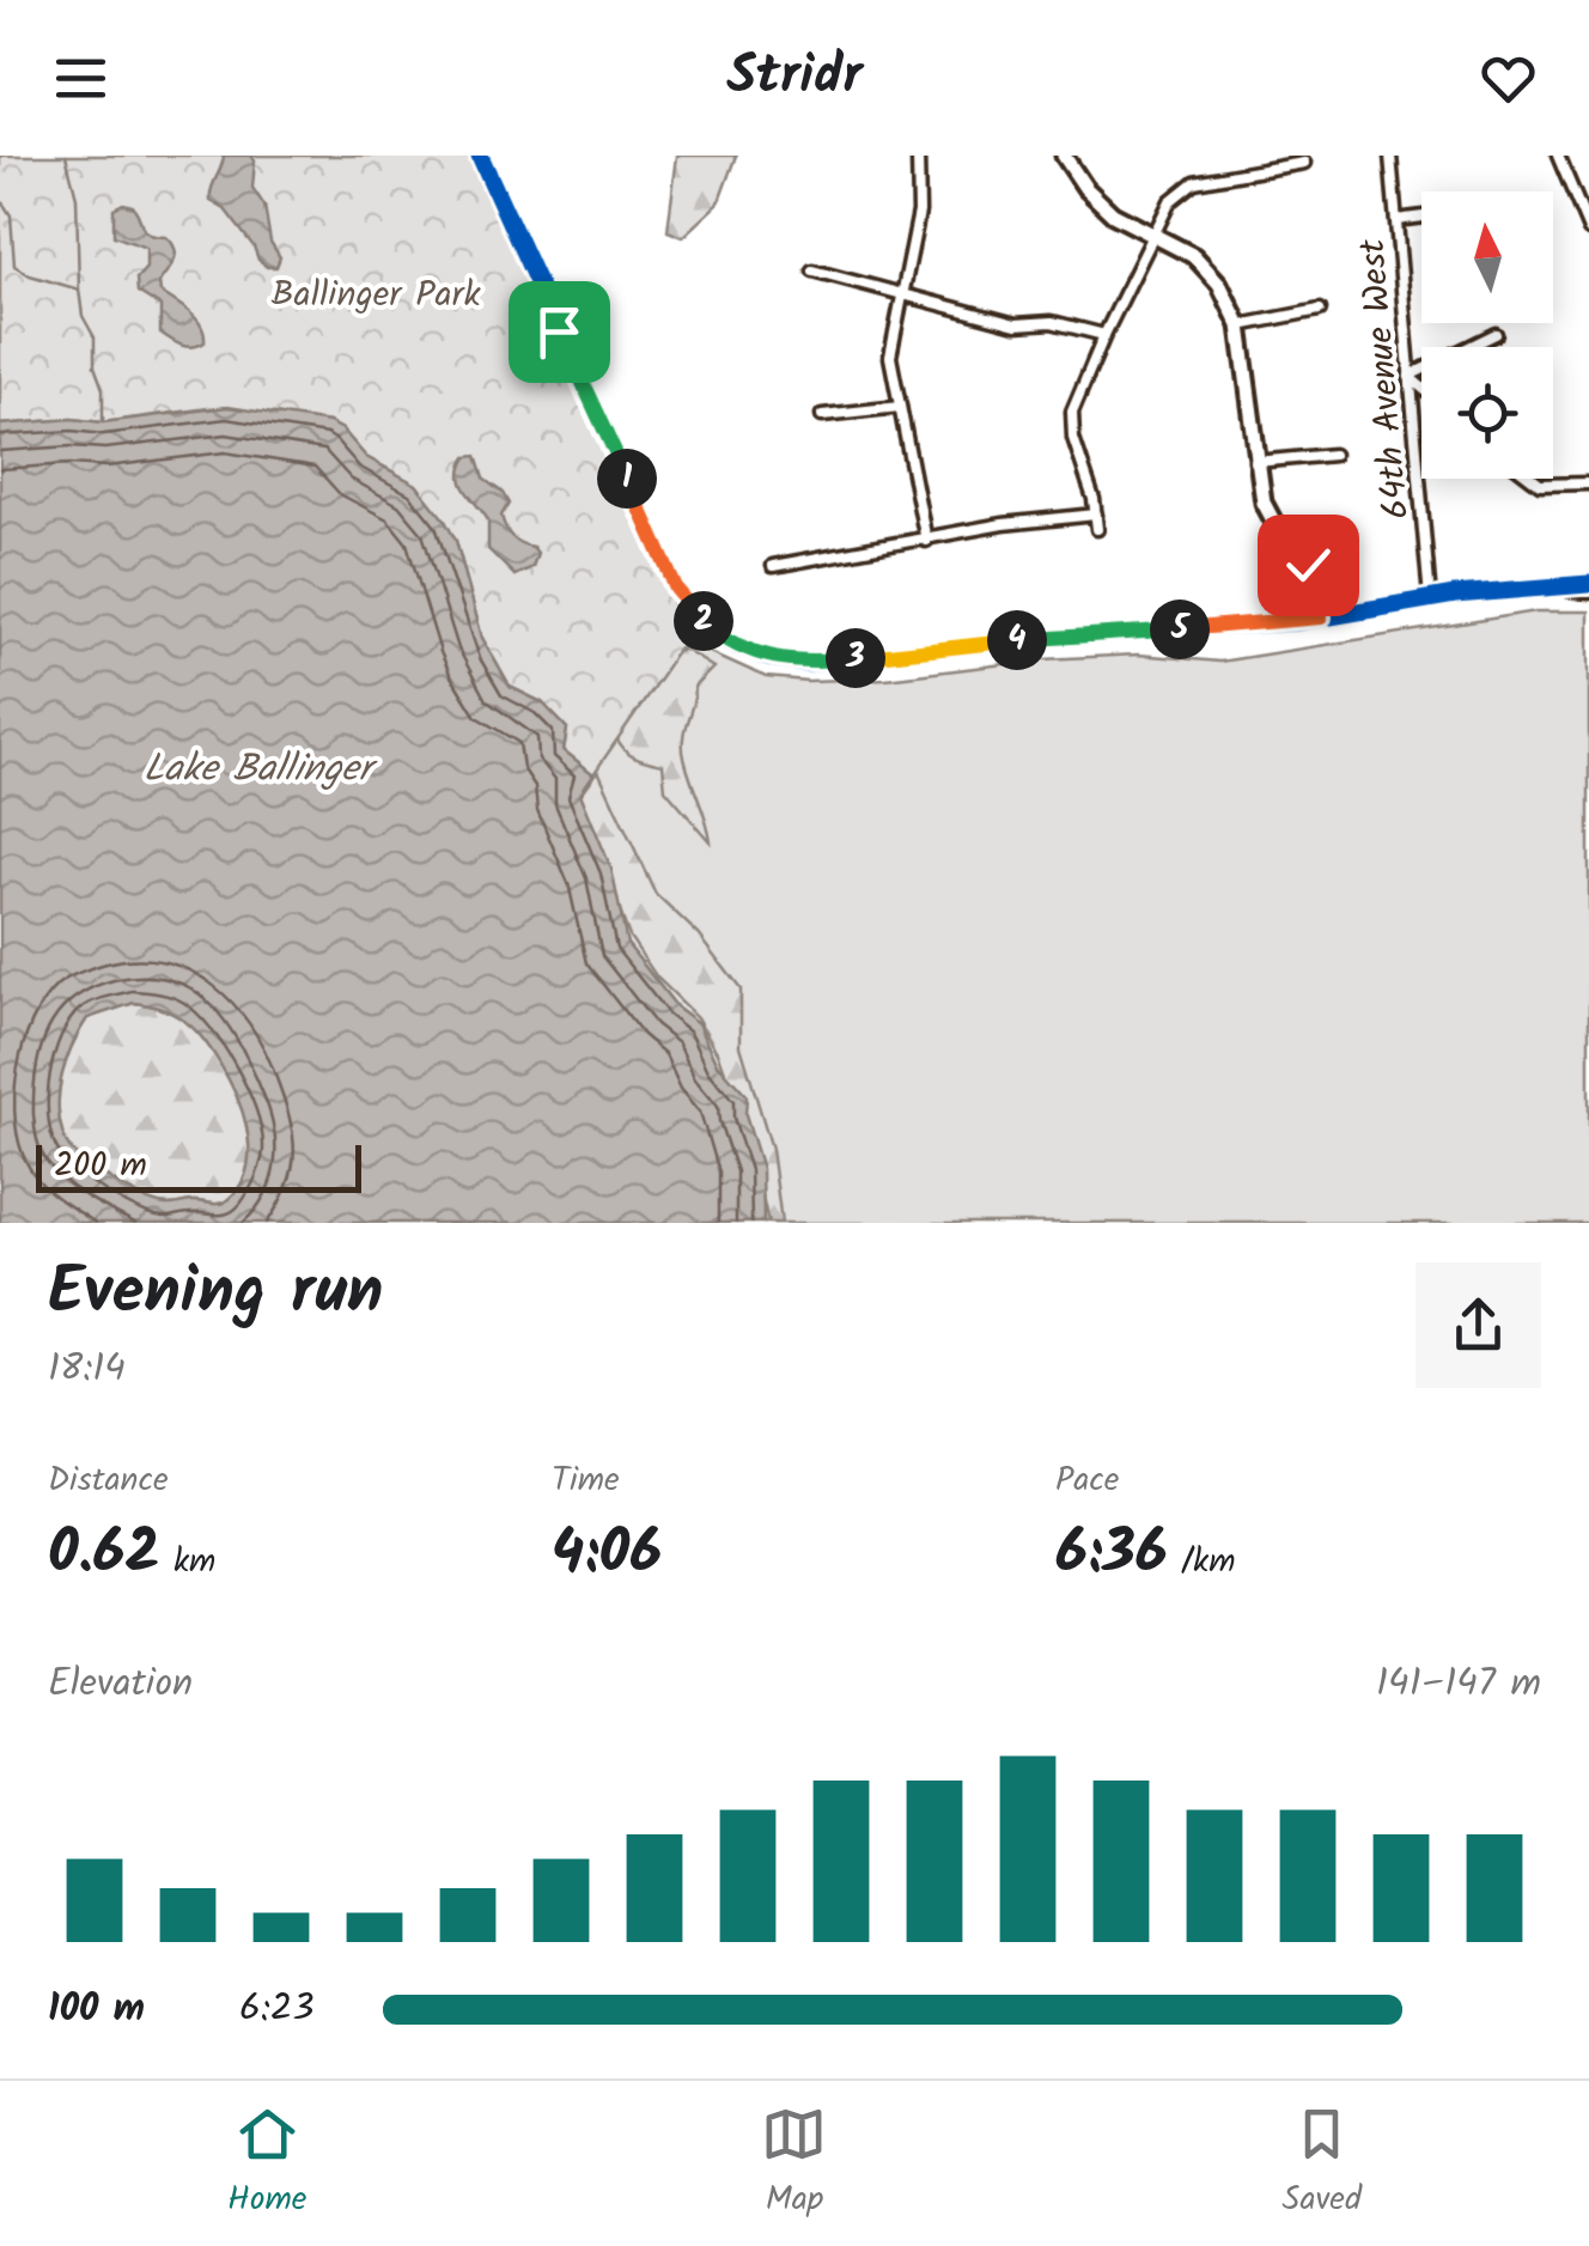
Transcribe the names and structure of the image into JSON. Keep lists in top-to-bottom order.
{
  "streets": {
    "street": ["64th Avenue West"]
  },
  "water": ["Lake Ballinger"],
  "parks": ["Ballinger Park"],
  "scale_bar": "200 m",
  "north": "top",
  "page": {
    "header": "Stridr",
    "pins": [
      "1",
      "2",
      "5",
      "4",
      "3"
    ],
    "scale": "200 m",
    "heading": ["Evening run", "18:14"],
    "stats": [
      ["Distance", "0.62 km"],
      ["Time", "4:06"],
      ["Pace", "6:36 /km"]
    ],
    "chart": ["Elevation", "141–147 m"],
    "list": [
      {
        "name": "100 m",
        "note": "6:23"
      }
    ],
    "tabs": ["Home", "Map", "Saved"]
  }
}
